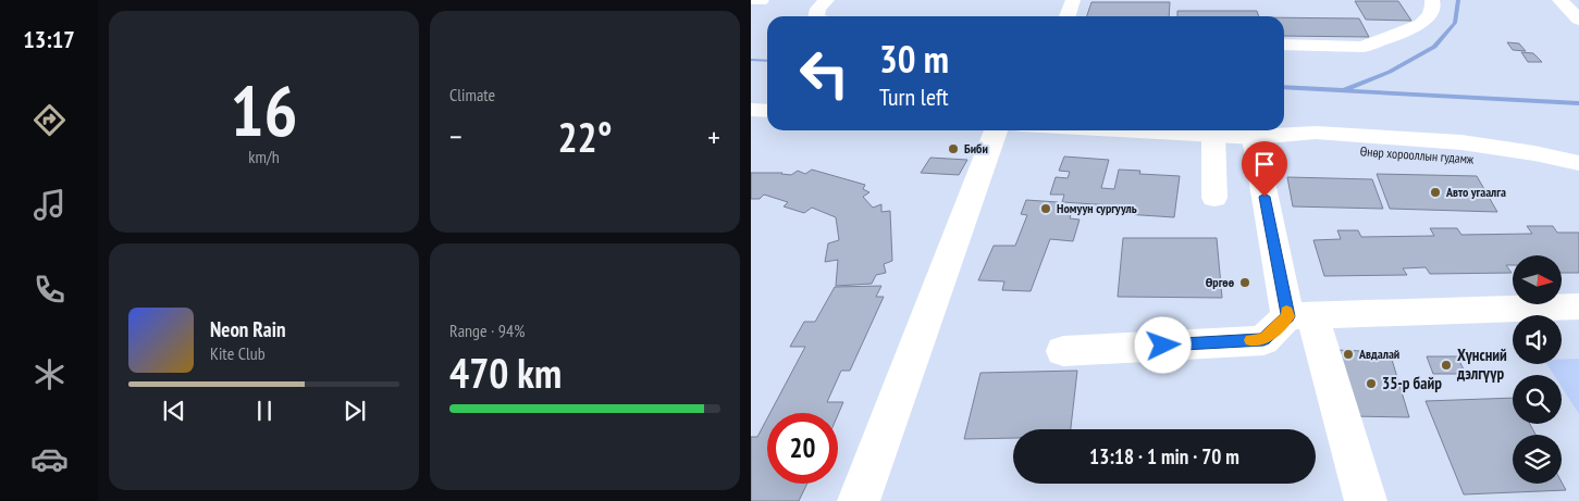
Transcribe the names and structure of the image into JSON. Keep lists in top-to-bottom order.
{
  "streets": {
    "main road": ["Өнөр хорооллын гудамж"]
  },
  "places": [
    "Биби",
    "Авто угаалга",
    "Номуун сургууль",
    "Өргөө",
    "Авдалай",
    "Хүнсний дэлгүүр",
    "35-р байр"
  ],
  "north": "right",
  "page": {
    "tabs": "13:17",
    "tile": [
      ["16", "km/h"],
      "Climate",
      ["Range · 94%", "470 km"]
    ],
    "turn": ["30 m", "Turn left"],
    "heat": ["−", "22°", "+"],
    "song": ["Neon Rain", "Kite Club"],
    "limit": "20",
    "trip": "13:18 · 1 min · 70 m"
  }
}
